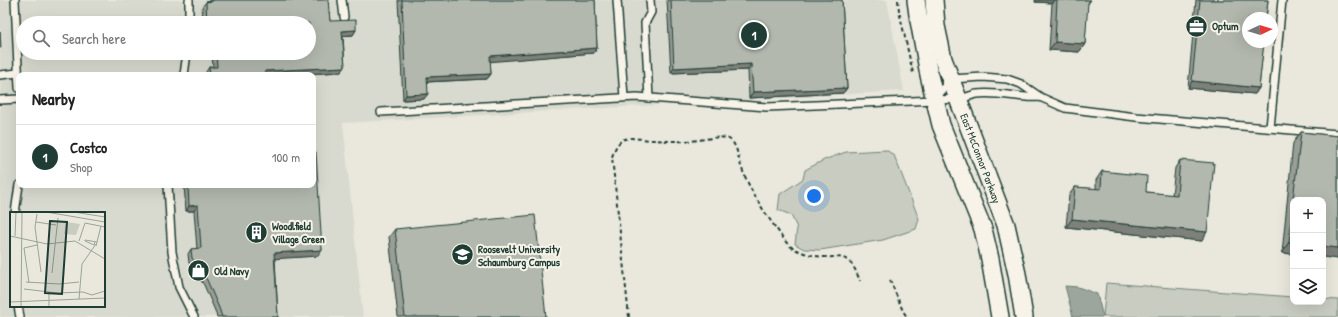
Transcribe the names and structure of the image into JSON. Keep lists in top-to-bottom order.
{
  "streets": {
    "street": ["East McConnor Parkway"]
  },
  "places": {
    "office": ["Optum"],
    "building": ["Woodlfield Village Green"],
    "school or university": ["Roosevelt University Schaumburg Campus"],
    "shop": ["Old Navy"]
  },
  "north": "right",
  "page": {
    "search": "Search here",
    "pins": "1",
    "heading": "Nearby",
    "list": [
      {
        "mark": "1",
        "name": "Costco",
        "note": "Shop",
        "value": "100 m"
      }
    ],
    "map_buttons": ["+", "−"]
  }
}
